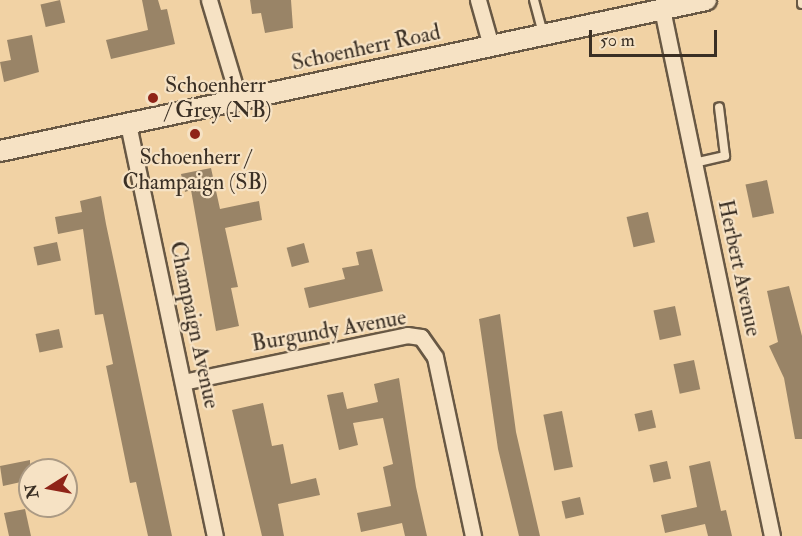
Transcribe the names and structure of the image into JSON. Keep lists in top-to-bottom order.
{
  "streets": {
    "main road": ["Schoenherr Road"],
    "street": ["Herbert Avenue", "Champaign Avenue", "Burgundy Avenue"]
  },
  "crossings": [
    ["Schoenherr Road", "Herbert Avenue"],
    ["Schoenherr Road", "Champaign Avenue"],
    ["Champaign Avenue", "Burgundy Avenue"]
  ],
  "places": ["Schoenherr / Grey (NB)", "Schoenherr / Champaign (SB)"],
  "scale_bar": "50 m",
  "north": "left"
}
